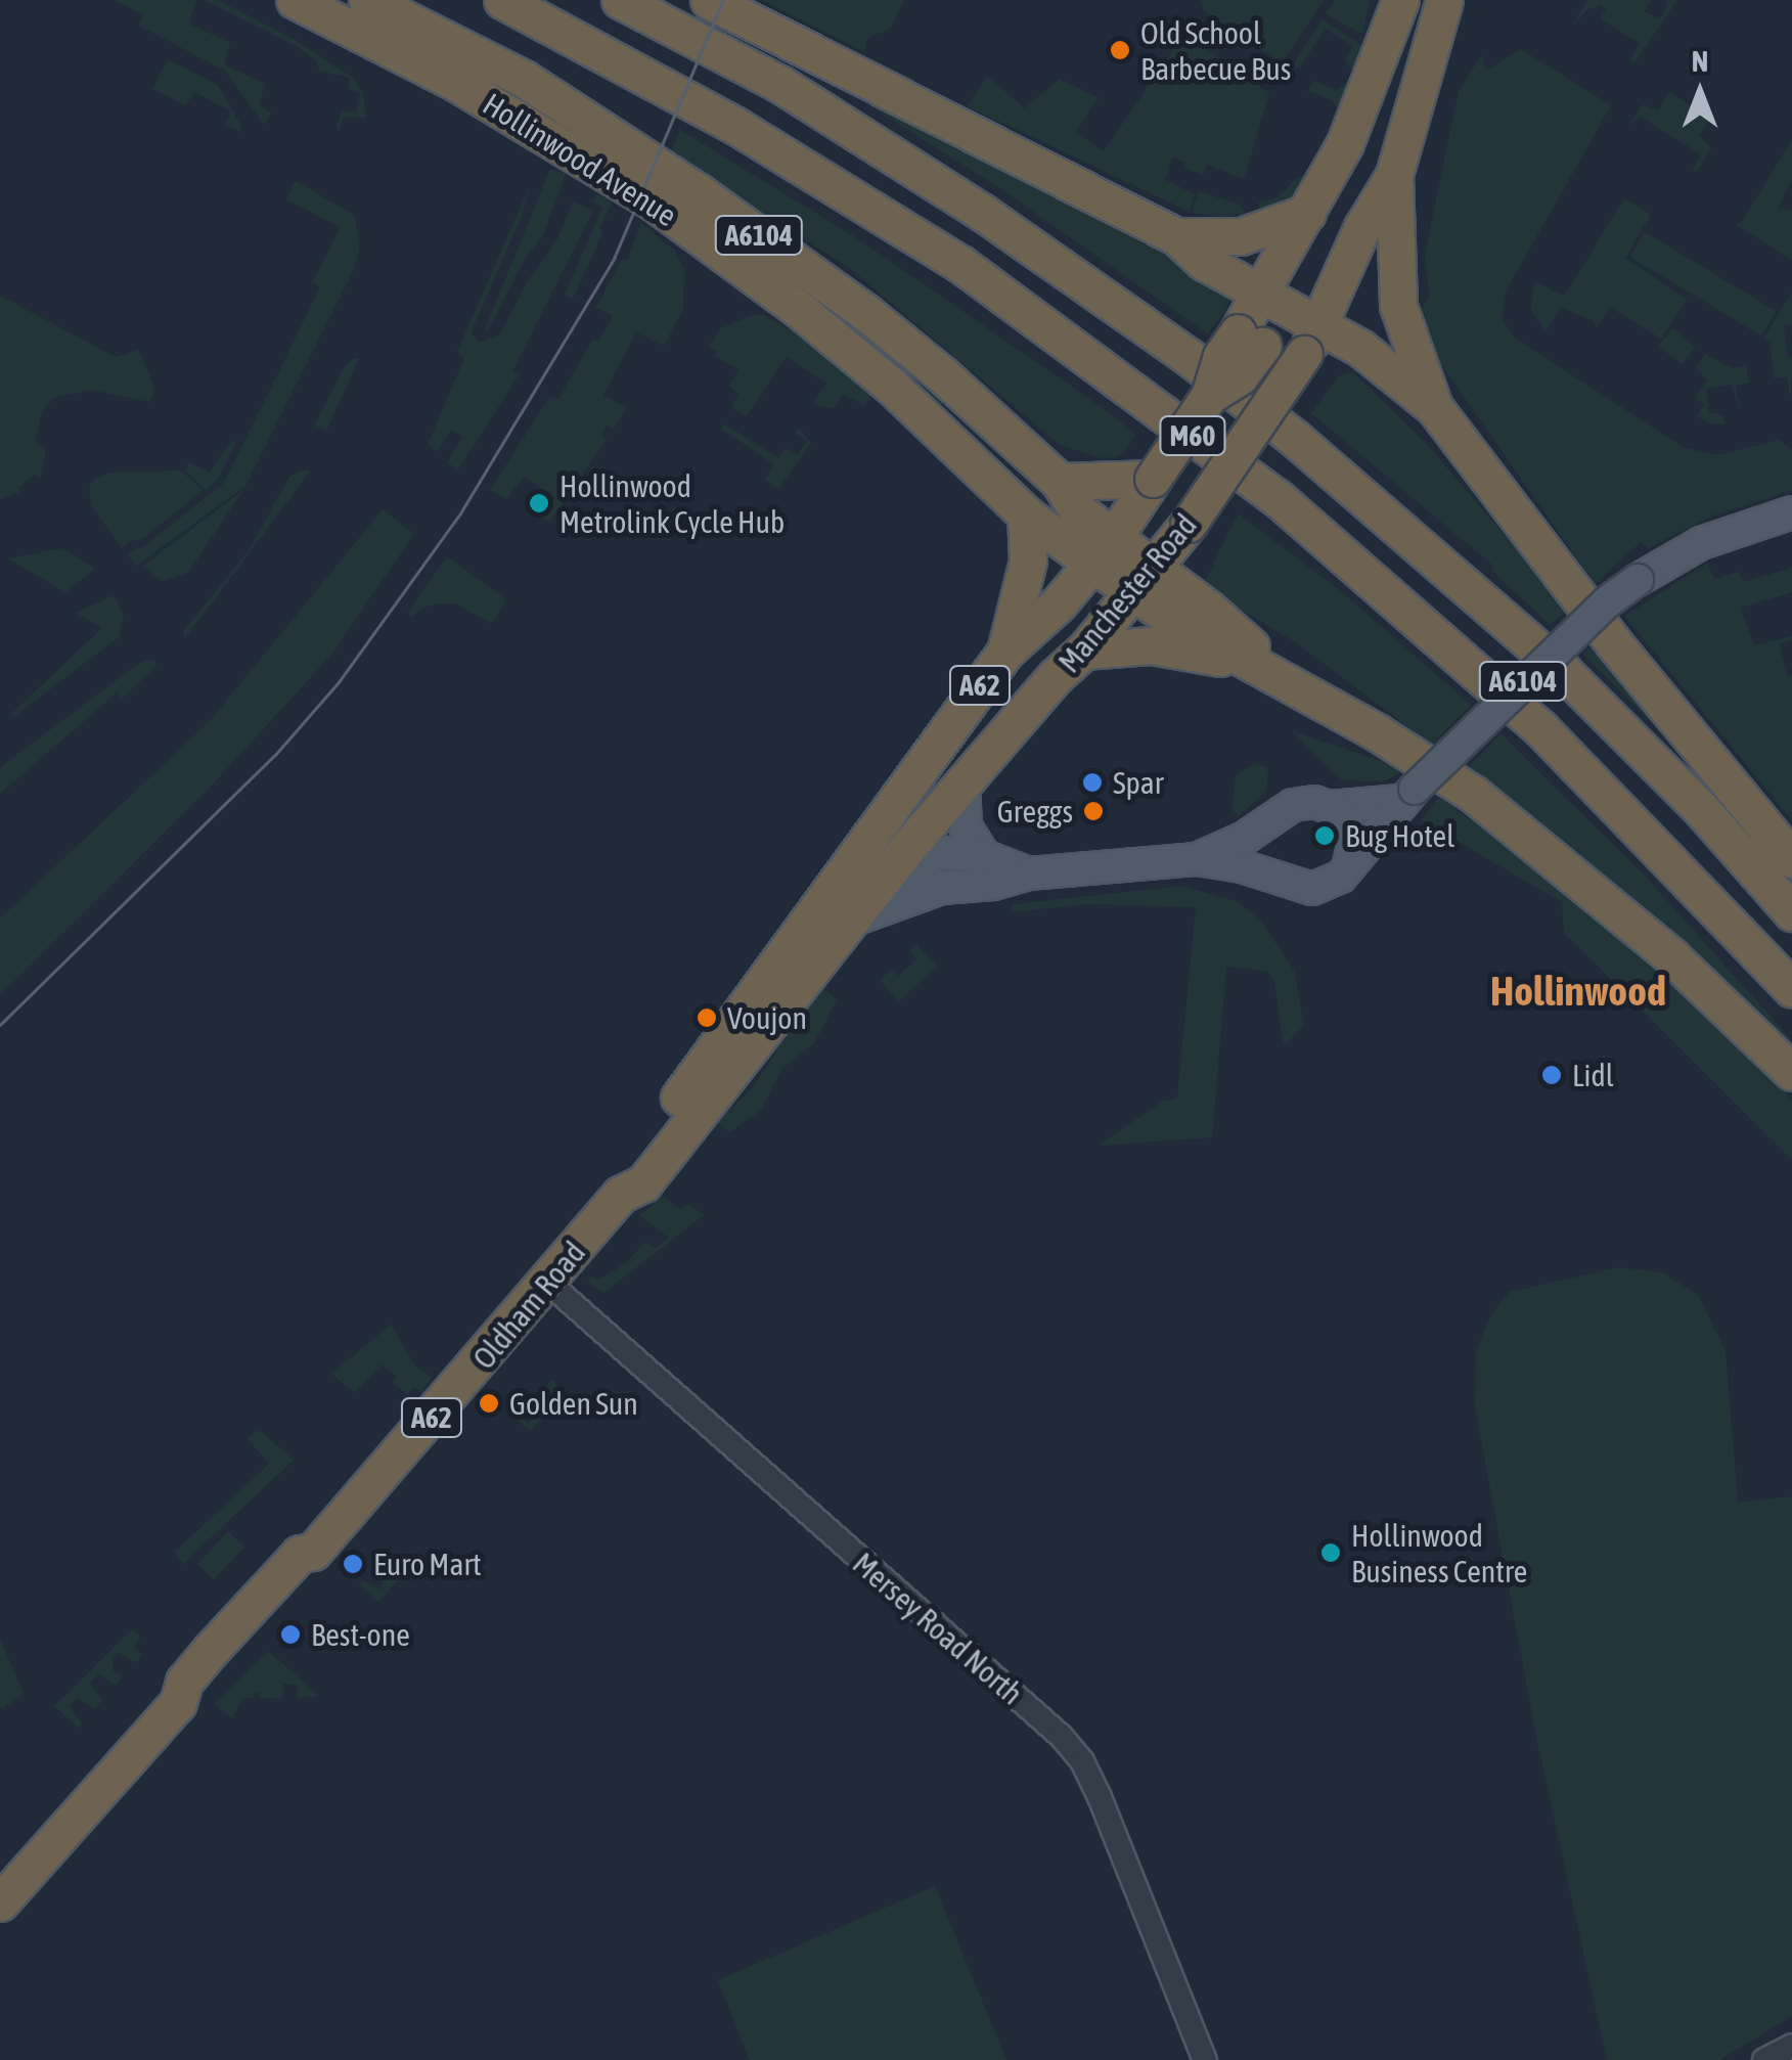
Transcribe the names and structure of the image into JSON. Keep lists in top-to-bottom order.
{
  "streets": {
    "highway": [
      "Hollinwood Avenue",
      "A6104",
      "M60",
      "Manchester Road",
      "A62",
      "Oldham Road"
    ],
    "street": ["Mersey Road North"]
  },
  "crossings": [
    ["Hollinwood Avenue", "A6104"],
    ["A6104", "Manchester Road"],
    ["Manchester Road", "A62"],
    ["Manchester Road", "Oldham Road"],
    ["Oldham Road", "Mersey Road North"]
  ],
  "districts": ["Hollinwood"],
  "places": [
    "Old School Barbecue Bus",
    "Hollinwood Metrolink Cycle Hub",
    "Spar",
    "Greggs",
    "Bug Hotel",
    "Voujon",
    "Lidl",
    "Golden Sun",
    "Hollinwood Business Centre",
    "Euro Mart",
    "Best-one"
  ],
  "north": "top"
}
